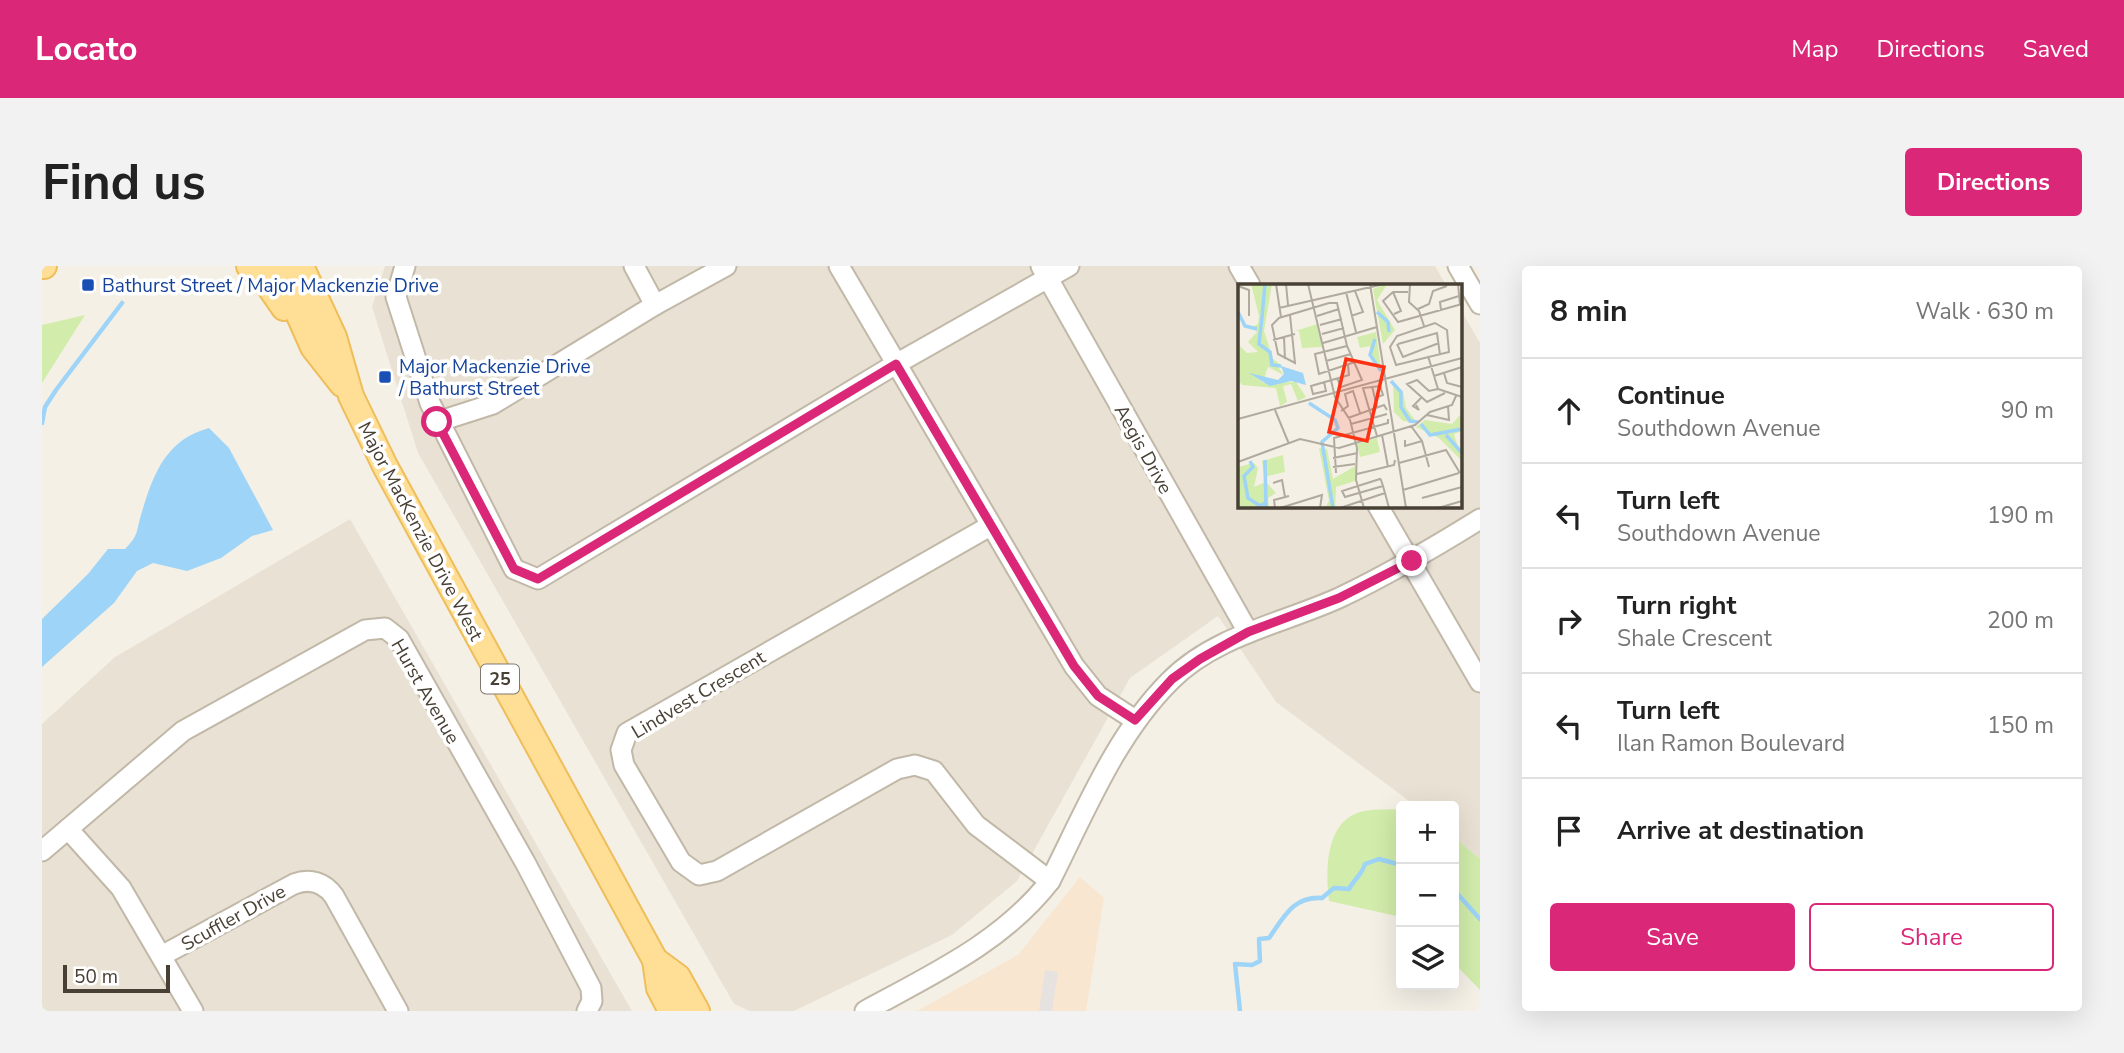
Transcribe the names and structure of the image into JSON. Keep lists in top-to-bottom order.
{
  "streets": {
    "main road": ["Major MacKenzie Drive West", "25"],
    "street": [
      "Aegis Drive",
      "Hurst Avenue",
      "Lindvest Crescent",
      "Scuffler Drive"
    ]
  },
  "places": {
    "transit": ["Bathurst Street / Major Mackenzie Drive", "Major Mackenzie Drive / Bathurst Street"]
  },
  "scale_bar": "50 m",
  "page": {
    "header": "Locato",
    "nav": ["Map", "Directions", "Saved"],
    "buttons": [
      "Directions",
      ["Save", "Share"]
    ],
    "title": "Find us",
    "heading": ["8 min", "Walk · 630 m"],
    "list": [
      ["Continue", "Southdown Avenue", "90 m"],
      ["Turn left", "Southdown Avenue", "190 m"],
      ["Turn right", "Shale Crescent", "200 m"],
      ["Turn left", "Ilan Ramon Boulevard", "150 m"],
      "Arrive at destination"
    ],
    "map_buttons": ["+", "−"],
    "scale": "50 m"
  }
}
